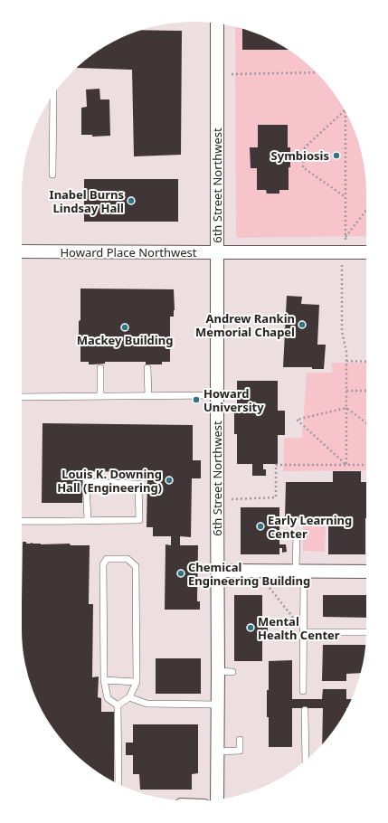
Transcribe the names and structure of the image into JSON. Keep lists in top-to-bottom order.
{
  "streets": {
    "street": ["6th Street Northwest", "Howard Place Northwest"]
  },
  "crossings": [
    ["6th Street Northwest", "Howard Place Northwest"]
  ],
  "places": [
    "Symbiosis",
    "Inabel Burns Lindsay Hall",
    "Andrew Rankin Memorial Chapel",
    "Mackey Building",
    "Howard University",
    "Louis K. Downing Hall (Engineering)",
    "Early Learning Center",
    "Chemical Engineering Building",
    "Mental Health Center"
  ]
}
